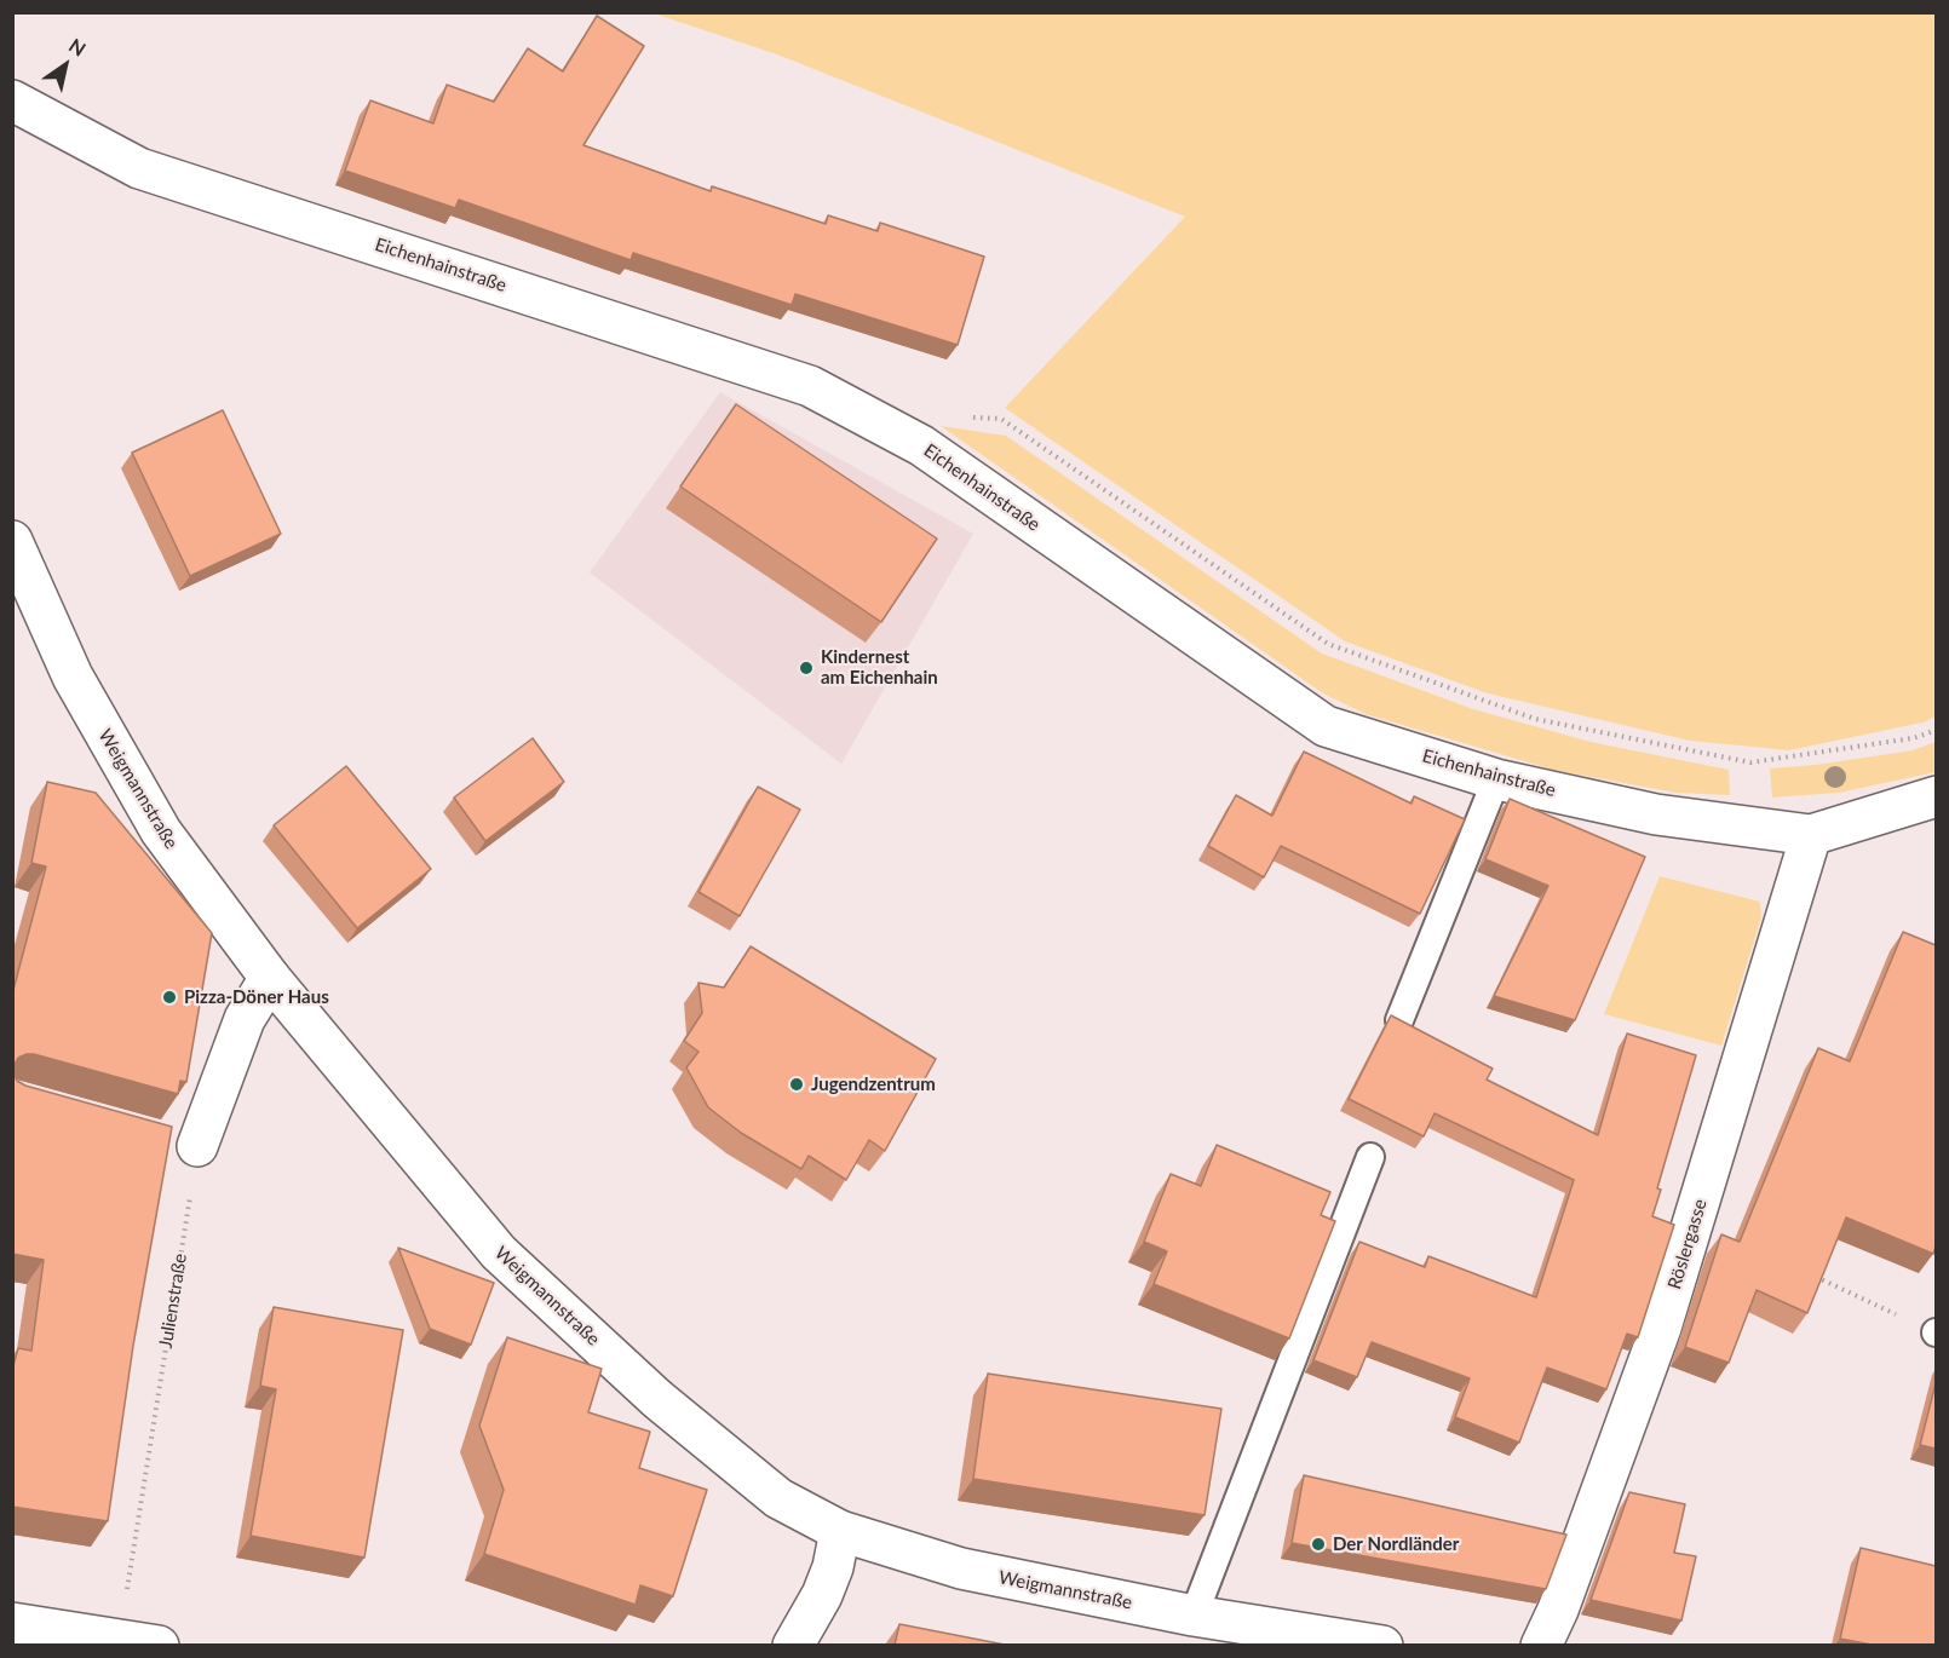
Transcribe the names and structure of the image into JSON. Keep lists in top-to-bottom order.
{
  "streets": {
    "street": ["Eichenhainstraße", "Weigmannstraße", "Röslergasse"],
    "path": ["Julienstraße"]
  },
  "crossings": [
    ["Eichenhainstraße", "Röslergasse"]
  ],
  "places": [
    "Kindernest am Eichenhain",
    "Pizza-Döner Haus",
    "Jugendzentrum",
    "Der Nordländer"
  ],
  "north": "top right"
}
